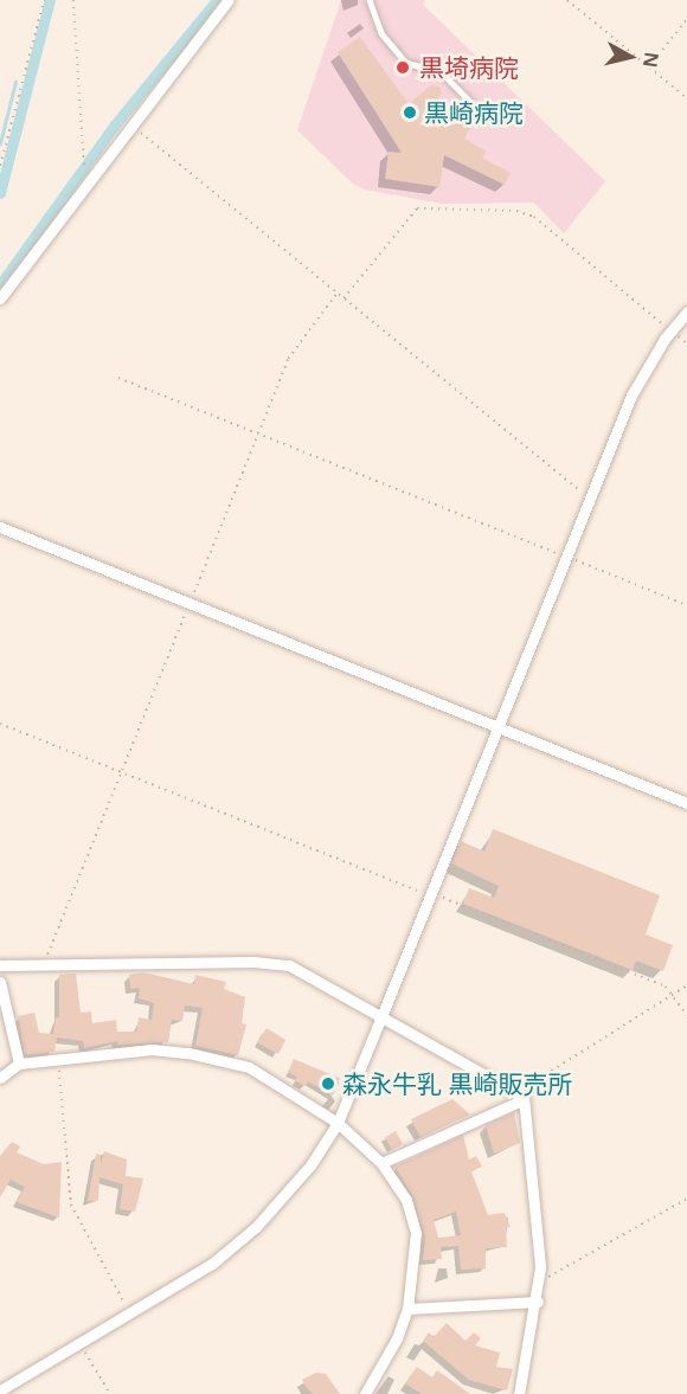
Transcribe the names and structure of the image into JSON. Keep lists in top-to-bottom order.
{
  "places": ["黒埼病院", "黒崎病院", "森永牛乳 黒崎販売所"],
  "north": "right"
}
